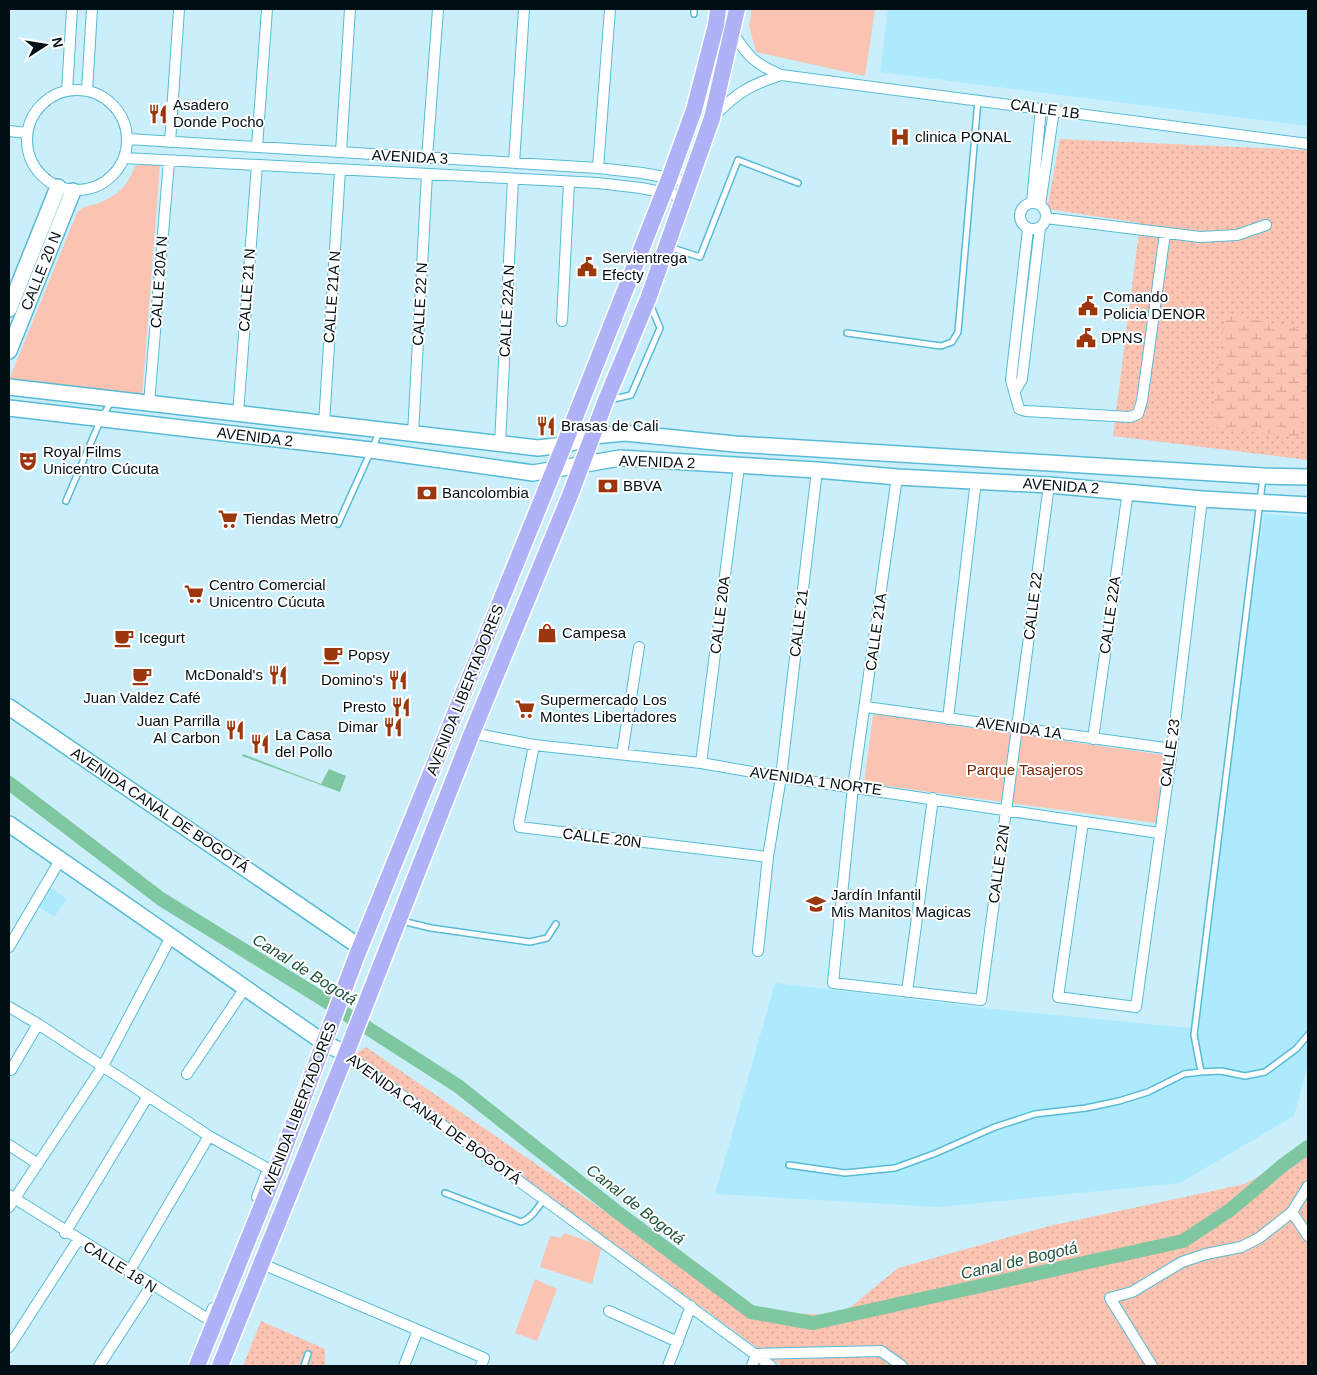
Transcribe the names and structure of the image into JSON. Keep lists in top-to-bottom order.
{
  "streets": {
    "main road": ["AVENIDA LIBERTADORES"],
    "street": [
      "CALLE 1B",
      "AVENIDA 3",
      "CALLE 20 N",
      "CALLE 20A N",
      "CALLE 21 N",
      "CALLE 21A N",
      "CALLE 22 N",
      "CALLE 22A N",
      "AVENIDA 2",
      "CALLE 22",
      "CALLE 20A",
      "CALLE 22A",
      "CALLE 21",
      "CALLE 21A",
      "AVENIDA 1A",
      "CALLE 23",
      "AVENIDA 1 NORTE",
      "AVENIDA CANAL DE BOGOTÁ",
      "CALLE 20N",
      "CALLE 22N",
      "CALLE 18 N"
    ]
  },
  "crossings": [
    ["CALLE 1B", "AVENIDA LIBERTADORES"],
    ["AVENIDA 3", "CALLE 20 N"],
    ["AVENIDA 3", "CALLE 20A N"],
    ["AVENIDA 3", "CALLE 21 N"],
    ["AVENIDA 3", "CALLE 21A N"],
    ["AVENIDA 3", "CALLE 22 N"],
    ["AVENIDA 3", "CALLE 22A N"],
    ["AVENIDA 3", "AVENIDA LIBERTADORES"],
    ["CALLE 20A N", "AVENIDA 2"],
    ["CALLE 21 N", "AVENIDA 2"],
    ["CALLE 21A N", "AVENIDA 2"],
    ["CALLE 22 N", "AVENIDA 2"],
    ["CALLE 22A N", "AVENIDA 2"],
    ["AVENIDA 2", "CALLE 22"],
    ["AVENIDA 2", "CALLE 20A"],
    ["AVENIDA 2", "CALLE 22A"],
    ["AVENIDA 2", "CALLE 21"],
    ["AVENIDA 2", "CALLE 21A"],
    ["AVENIDA 2", "AVENIDA LIBERTADORES"],
    ["AVENIDA 2", "CALLE 23"],
    ["CALLE 22", "AVENIDA 1A"],
    ["CALLE 22", "CALLE 22N"],
    ["CALLE 20A", "AVENIDA 1 NORTE"],
    ["CALLE 22A", "AVENIDA 1A"],
    ["CALLE 21", "AVENIDA 1 NORTE"],
    ["CALLE 21", "CALLE 20N"],
    ["CALLE 21A", "AVENIDA 1A"],
    ["CALLE 21A", "AVENIDA 1 NORTE"],
    ["CALLE 21A", "CALLE 22N"],
    ["AVENIDA LIBERTADORES", "AVENIDA 1 NORTE"],
    ["AVENIDA LIBERTADORES", "AVENIDA CANAL DE BOGOTÁ"],
    ["AVENIDA LIBERTADORES", "CALLE 18 N"],
    ["AVENIDA 1A", "CALLE 23"],
    ["AVENIDA 1A", "CALLE 22N"],
    ["CALLE 23", "AVENIDA 1 NORTE"],
    ["AVENIDA 1 NORTE", "CALLE 20N"],
    ["AVENIDA 1 NORTE", "CALLE 22N"]
  ],
  "water": ["Canal de Bogotá"],
  "parks": ["Parque Tasajeros"],
  "places": {
    "restaurant": [
      "Asadero Donde Pocho",
      "Brasas de Cali",
      "McDonald's",
      "Domino's",
      "Presto",
      "Dimar",
      "Juan Parrilla Al Carbon",
      "La Casa del Pollo"
    ],
    "hospital": ["clinica PONAL"],
    "public building": ["Servientrega Efecty", "Comando Policia DENOR", "DPNS"],
    "theatre": ["Royal Films Unicentro Cúcuta"],
    "bank": ["BBVA", "Bancolombia"],
    "supermarket": ["Tiendas Metro", "Centro Comercial Unicentro Cúcuta", "Supermercado Los Montes Libertadores"],
    "shop": ["Campesa"],
    "cafe": ["Icegurt", "Popsy", "Juan Valdez Café"],
    "school or university": ["Jardín Infantil Mis Manitos Magicas"]
  },
  "north": "right"
}
